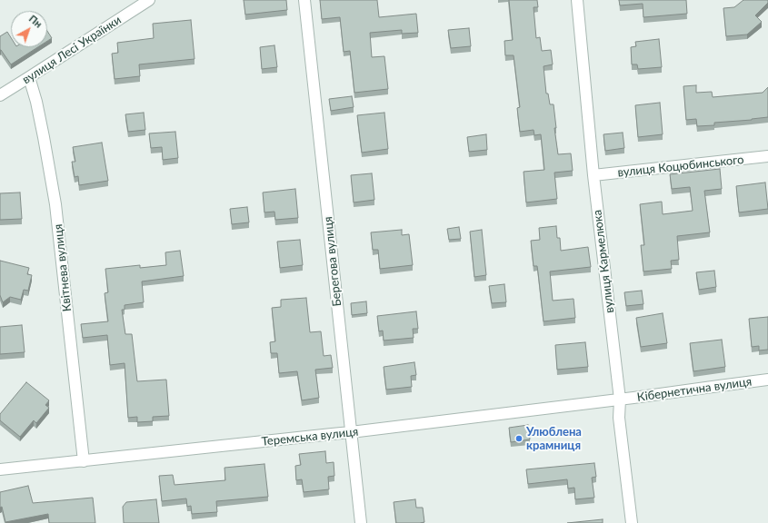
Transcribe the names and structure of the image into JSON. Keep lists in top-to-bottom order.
{
  "streets": {
    "street": [
      "вулиця Лесі Українки",
      "вулиця Коцюбинського",
      "Берегова вулиця",
      "вулиця Кармелюка",
      "Квітнева вулиця",
      "Кібернетична вулиця",
      "Теремська вулиця"
    ]
  },
  "crossings": [
    ["вулиця Лесі Українки", "Квітнева вулиця"],
    ["вулиця Коцюбинського", "вулиця Кармелюка"],
    ["Берегова вулиця", "Теремська вулиця"],
    ["вулиця Кармелюка", "Кібернетична вулиця"],
    ["вулиця Кармелюка", "Теремська вулиця"],
    ["Квітнева вулиця", "Теремська вулиця"],
    ["Кібернетична вулиця", "Теремська вулиця"]
  ],
  "places": ["Улюблена крамниця"],
  "north": "top right"
}
